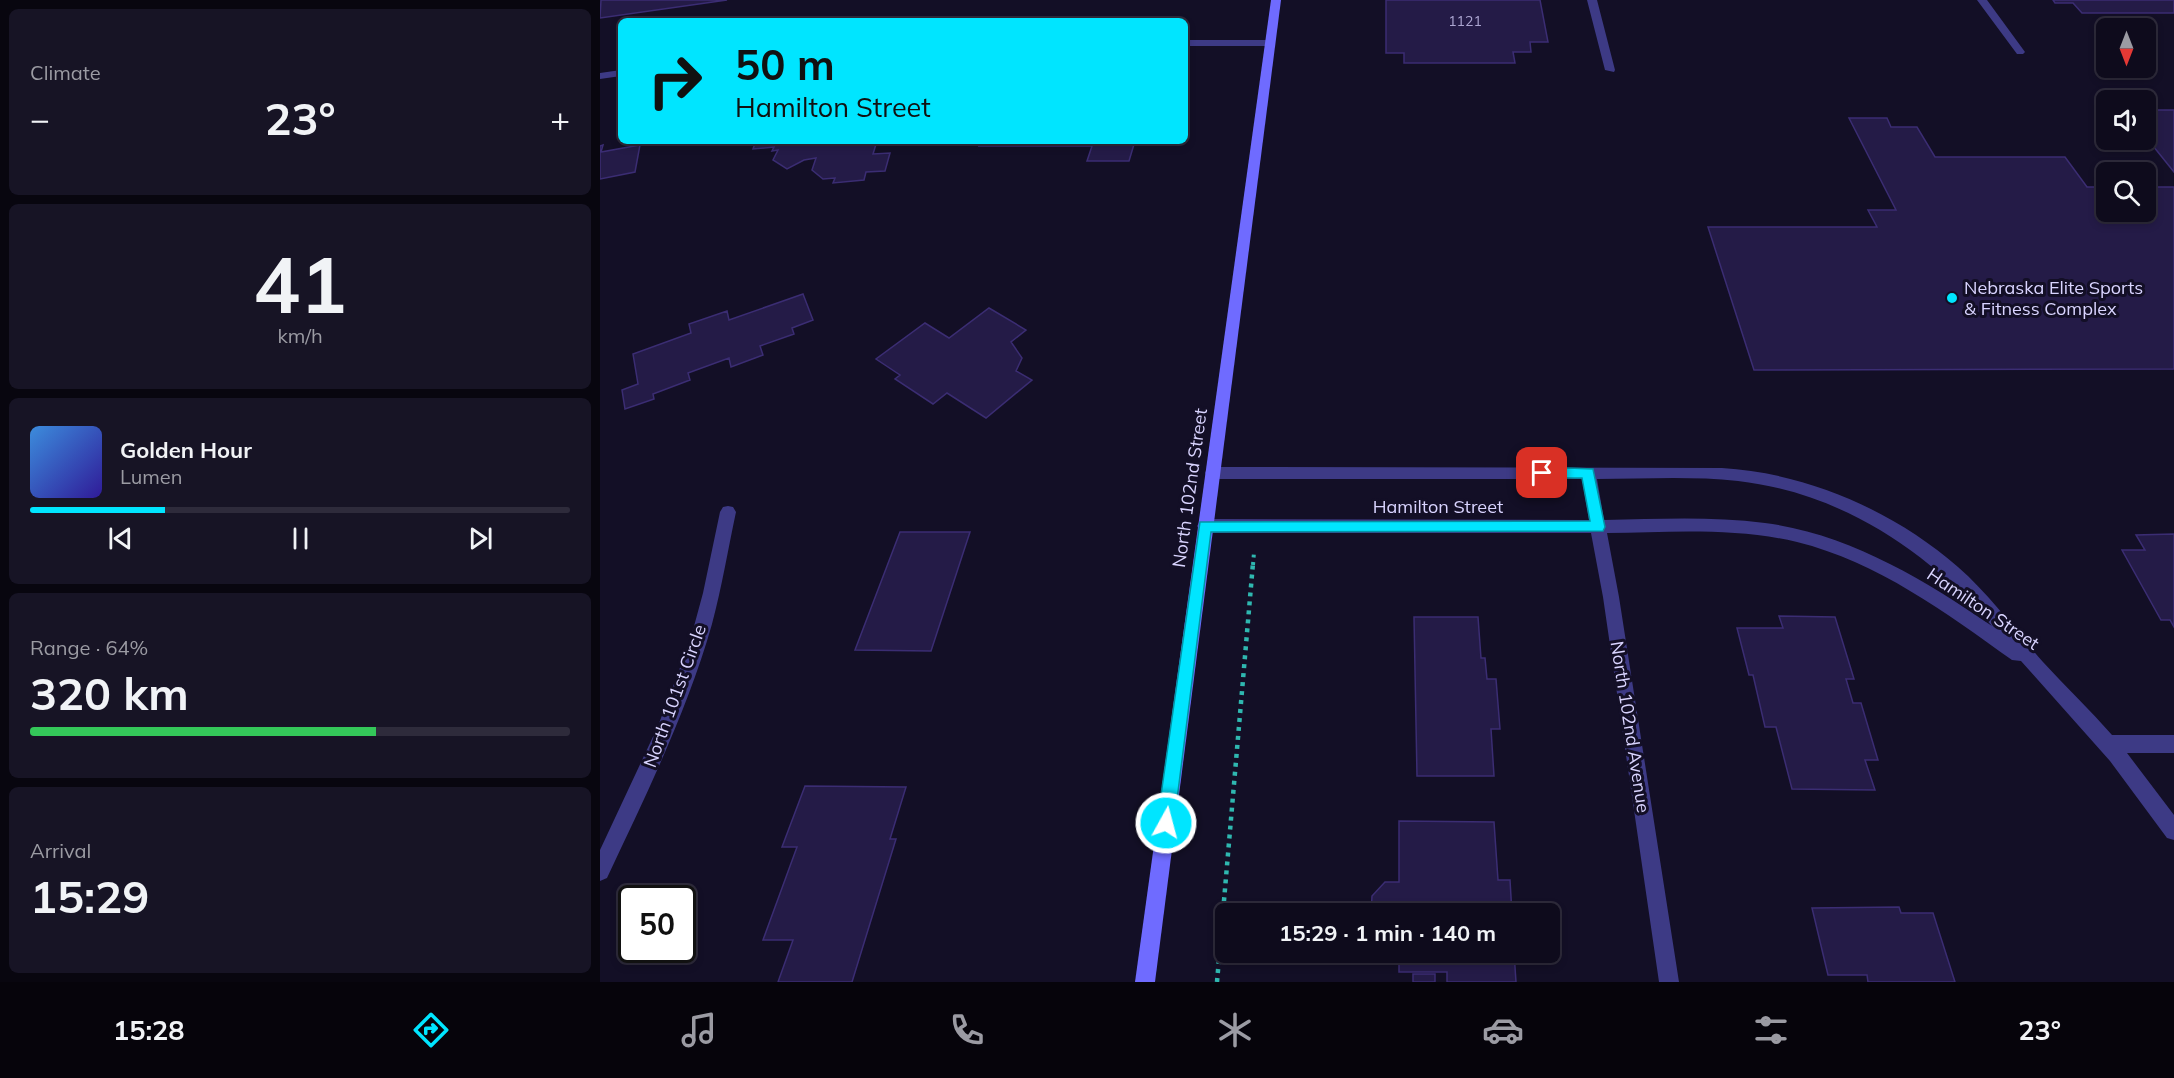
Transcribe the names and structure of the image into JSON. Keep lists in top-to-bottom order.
{
  "streets": {
    "main road": ["North 102nd Street"],
    "street": ["Hamilton Street", "North 101st Circle", "North 102nd Avenue"]
  },
  "crossings": [
    ["North 102nd Street", "Hamilton Street"],
    ["Hamilton Street", "North 102nd Avenue"]
  ],
  "places": ["Nebraska Elite Sports & Fitness Complex"],
  "house_numbers": ["1121"],
  "north": "bottom",
  "page": {
    "tile": [
      "Climate",
      ["41", "km/h"],
      ["Range · 64%", "320 km"],
      ["Arrival", "15:29"]
    ],
    "turn": ["50 m", "Hamilton Street"],
    "heat": ["−", "23°", "+"],
    "song": ["Golden Hour", "Lumen"],
    "limit": "50",
    "trip": "15:29 · 1 min · 140 m",
    "tabs": ["15:28", "23°"]
  }
}
